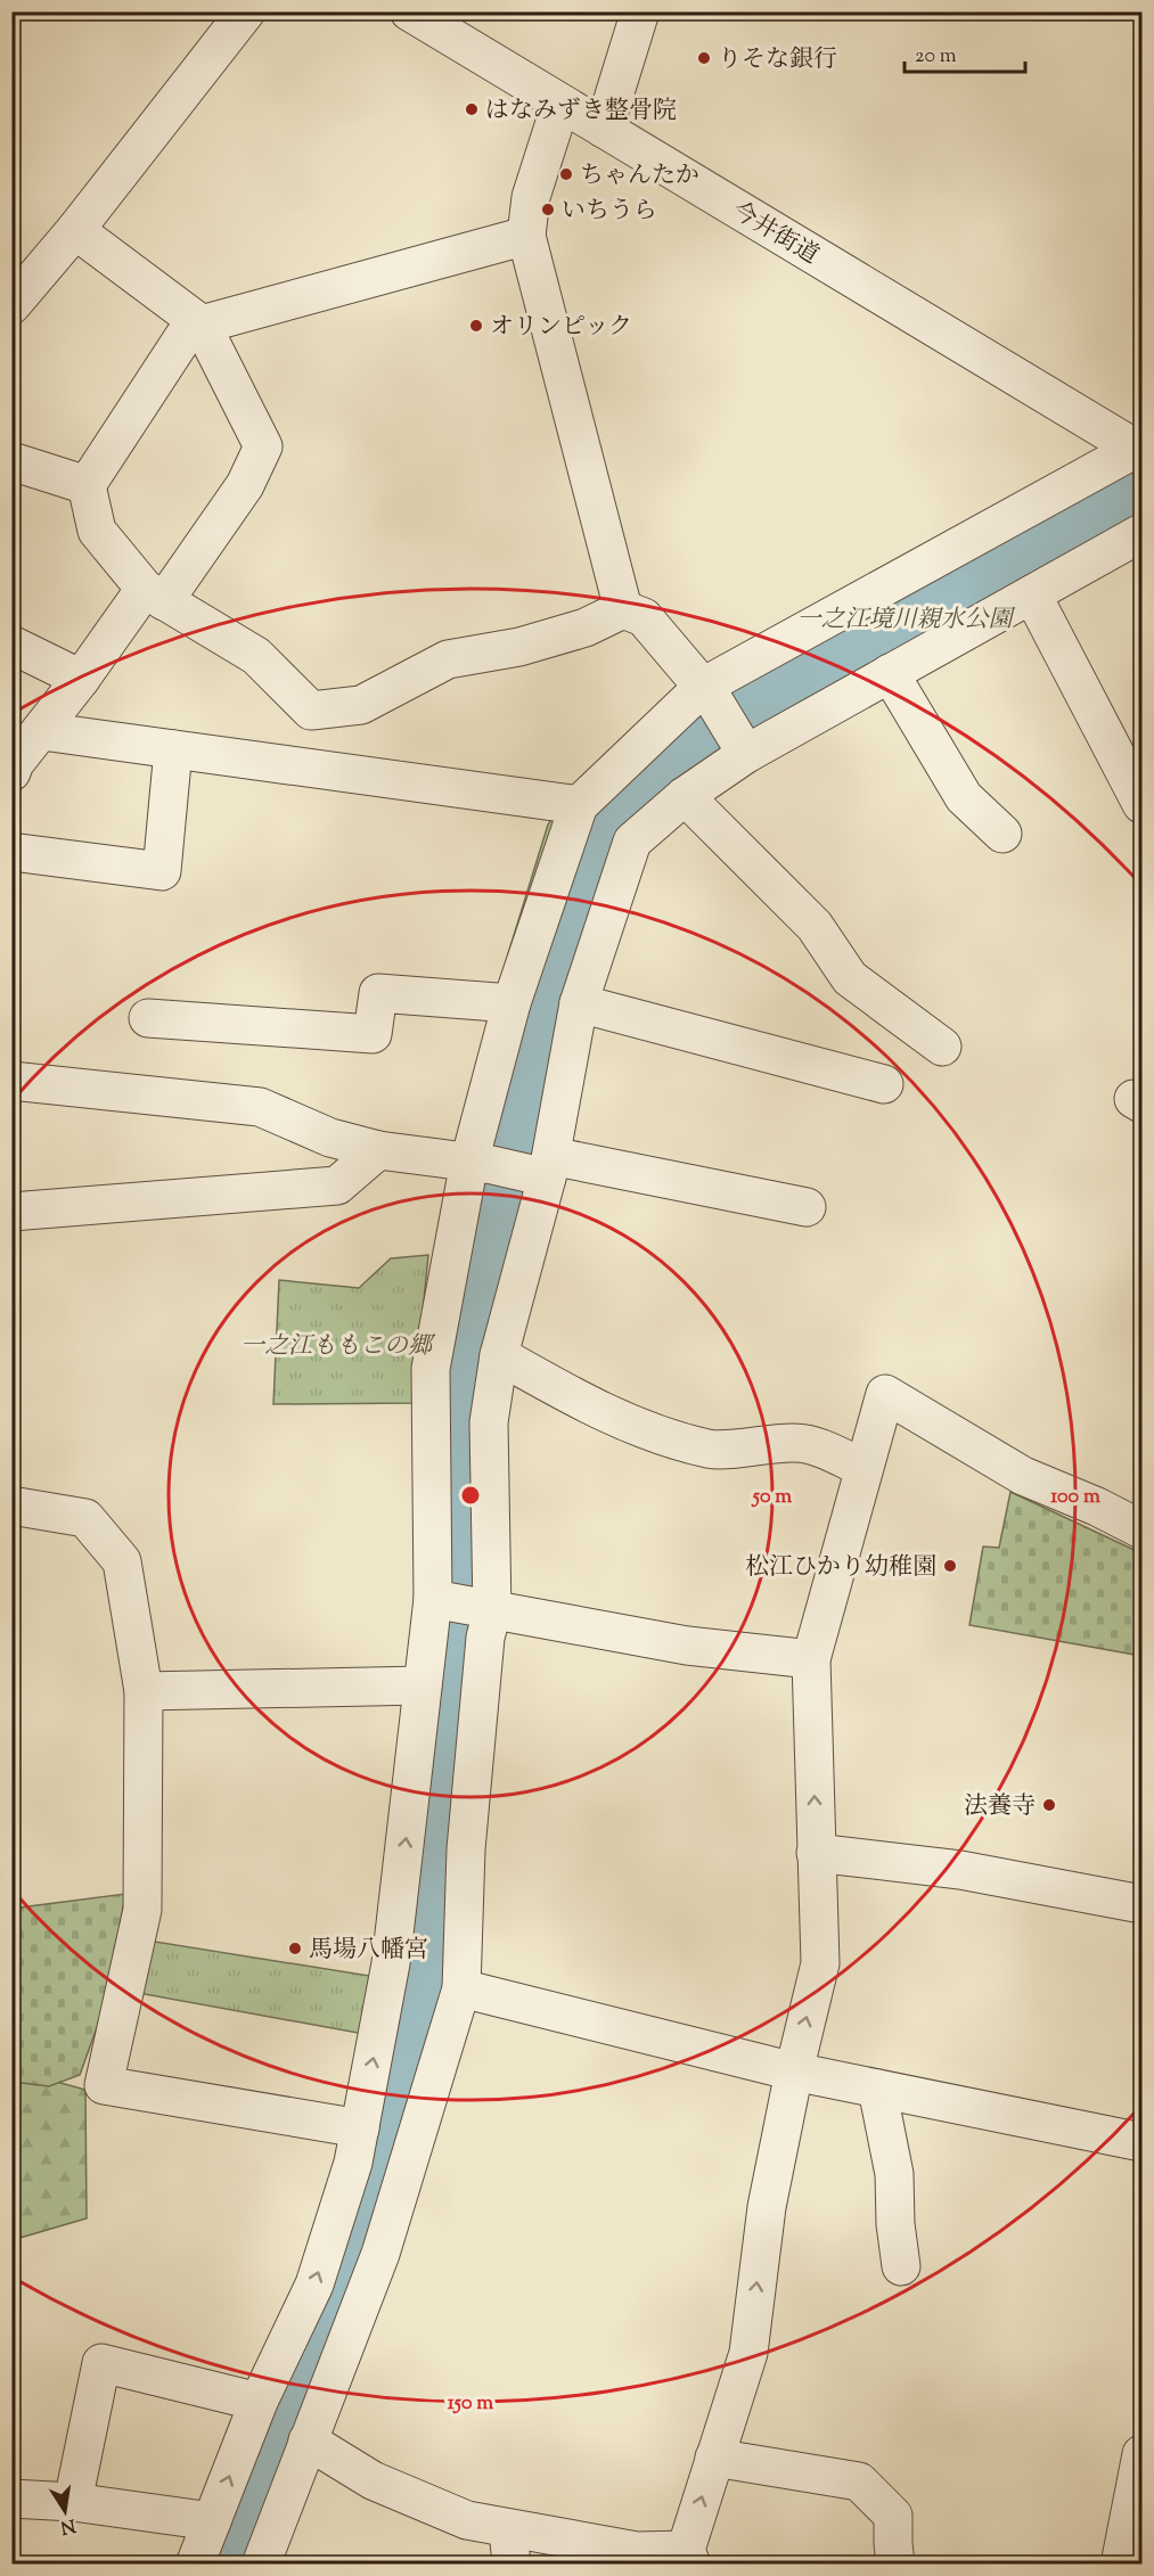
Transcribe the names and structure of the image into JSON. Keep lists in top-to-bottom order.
{
  "streets": {
    "street": ["今井街道"]
  },
  "parks": ["一之江境川親水公園", "一之江ももこの郷"],
  "places": [
    "りそな銀行",
    "はなみずき整骨院",
    "ちゃんたか",
    "いちうら",
    "オリンピック",
    "松江ひかり幼稚園",
    "法養寺",
    "馬場八幡宮"
  ],
  "scale_bar": "20 m",
  "north": "bottom",
  "rings": ["50 m", "100 m", "150 m"]
}
